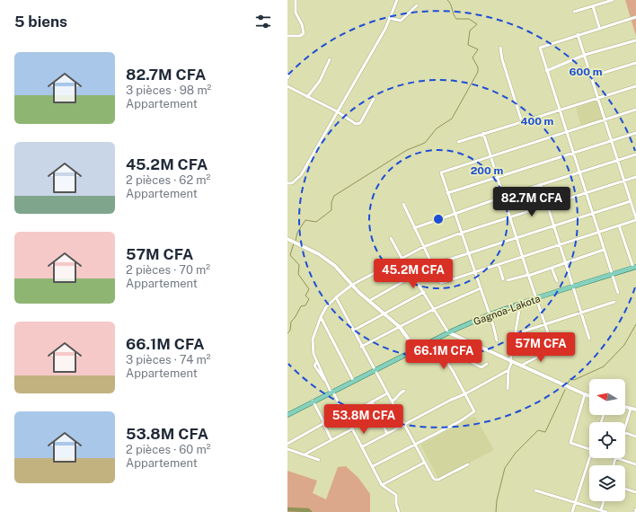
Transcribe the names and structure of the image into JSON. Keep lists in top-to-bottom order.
{
  "streets": {
    "main road": ["Gagnoa-Lakota"]
  },
  "north": "left",
  "page": {
    "heading": "5 biens",
    "list": [
      {
        "name": "82.7M CFA",
        "note": "3 pièces · 98 m² · Appartement"
      },
      {
        "name": "45.2M CFA",
        "note": "2 pièces · 62 m² · Appartement"
      },
      {
        "name": "57M CFA",
        "note": "2 pièces · 70 m² · Appartement"
      },
      {
        "name": "66.1M CFA",
        "note": "3 pièces · 74 m² · Appartement"
      },
      {
        "name": "53.8M CFA",
        "note": "2 pièces · 60 m² · Appartement"
      }
    ],
    "price": [
      "82.7M CFA",
      "45.2M CFA",
      "57M CFA",
      "66.1M CFA",
      "53.8M CFA"
    ]
  },
  "rings": ["600 m", "400 m", "200 m"]
}
